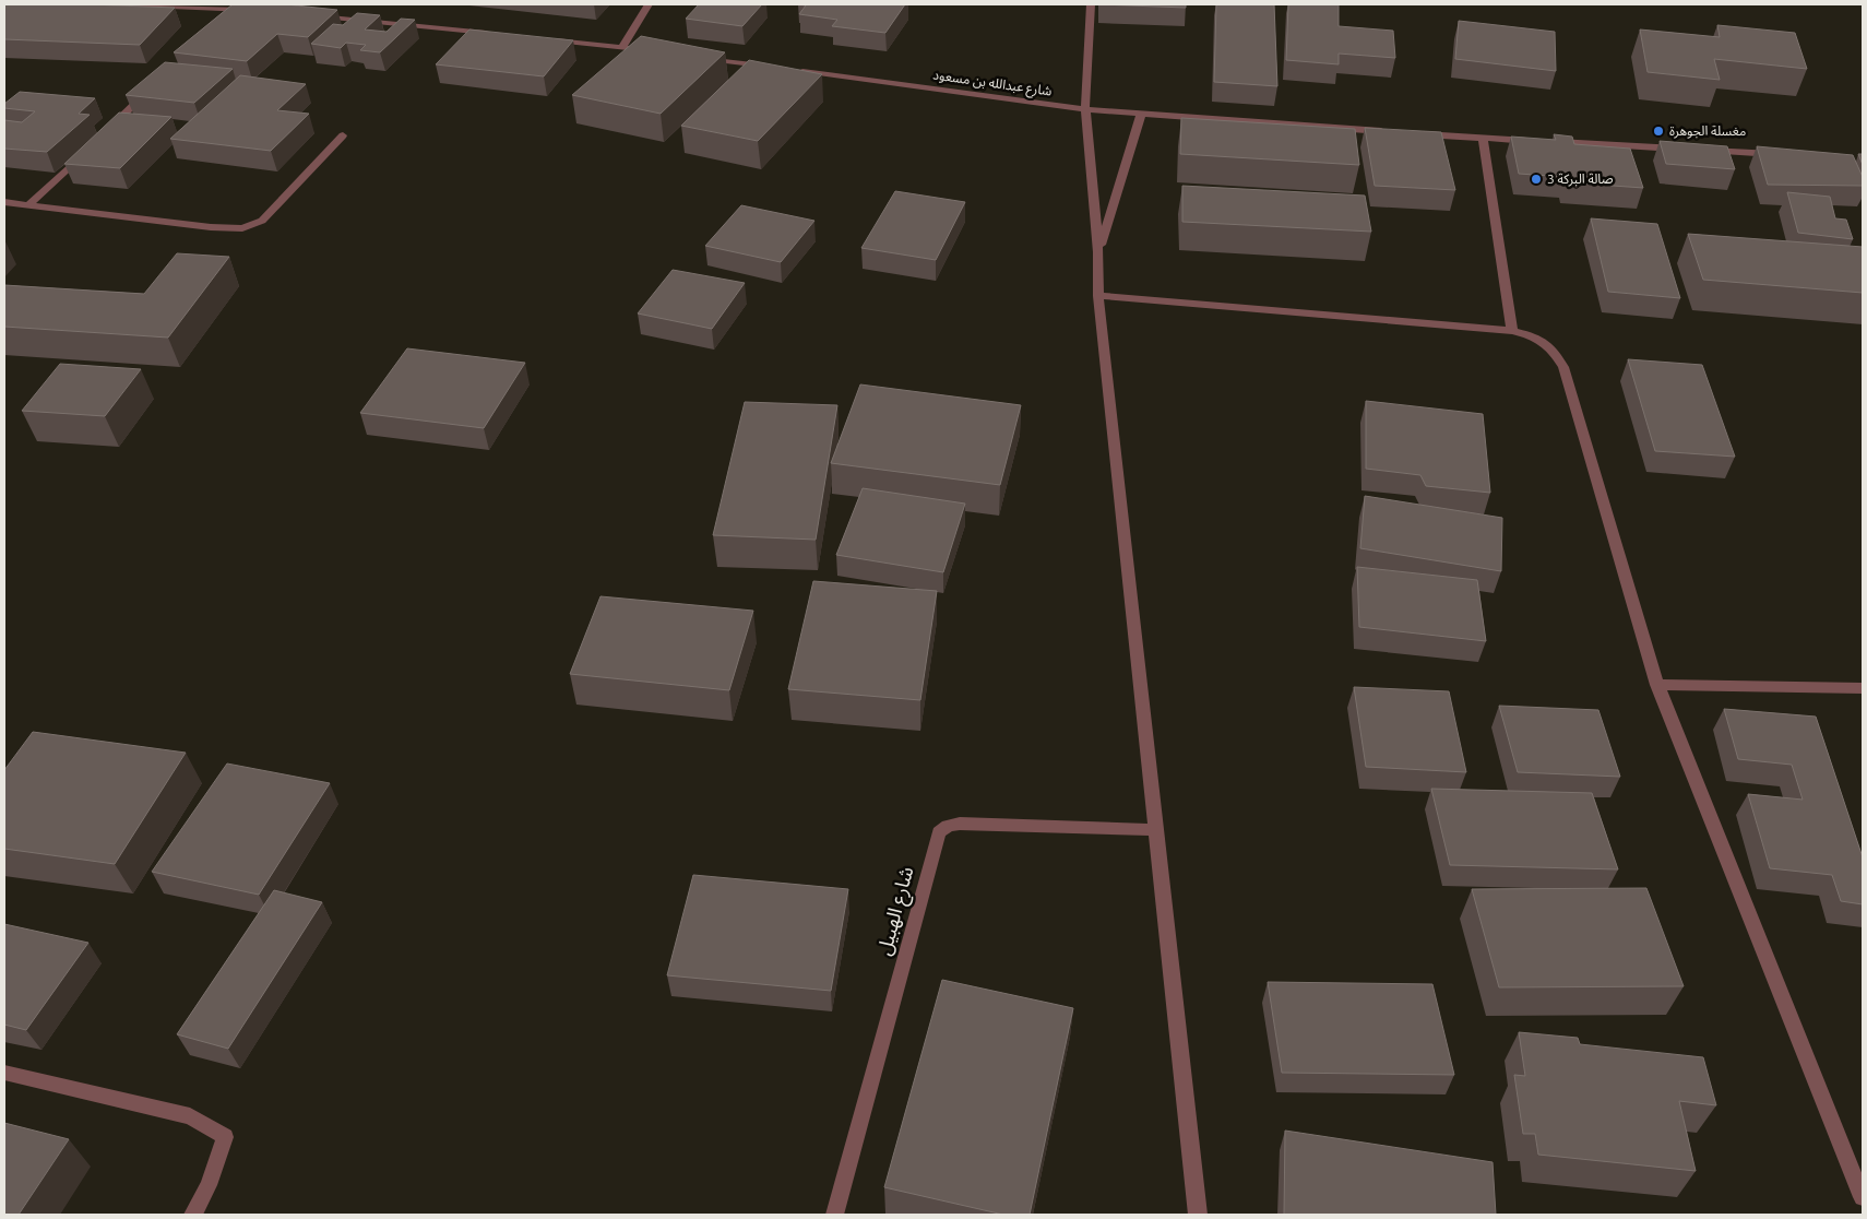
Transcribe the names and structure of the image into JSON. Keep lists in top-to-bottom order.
{
  "streets": {
    "street": ["شارع عبدالله بن مسعود", "شارع الهبيل"]
  },
  "places": ["مغسلة الجوهرة", "صالة البركة 3"]
}
